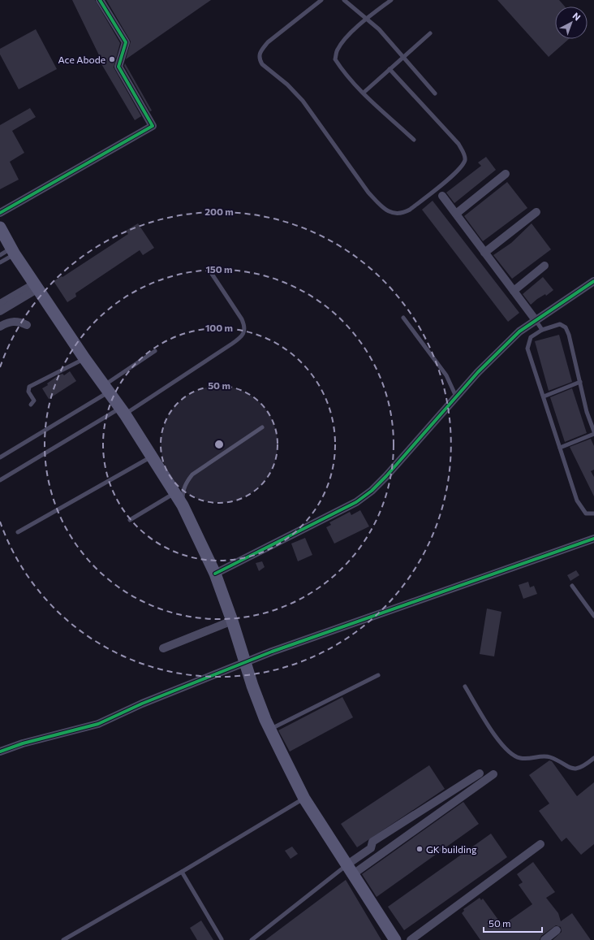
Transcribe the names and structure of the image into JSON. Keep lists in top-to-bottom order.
{
  "places": ["Ace Abode", "GK building"],
  "scale_bar": "50 m",
  "north": "top right",
  "rings": [
    "200 m",
    "150 m",
    "100 m",
    "50 m"
  ]
}
